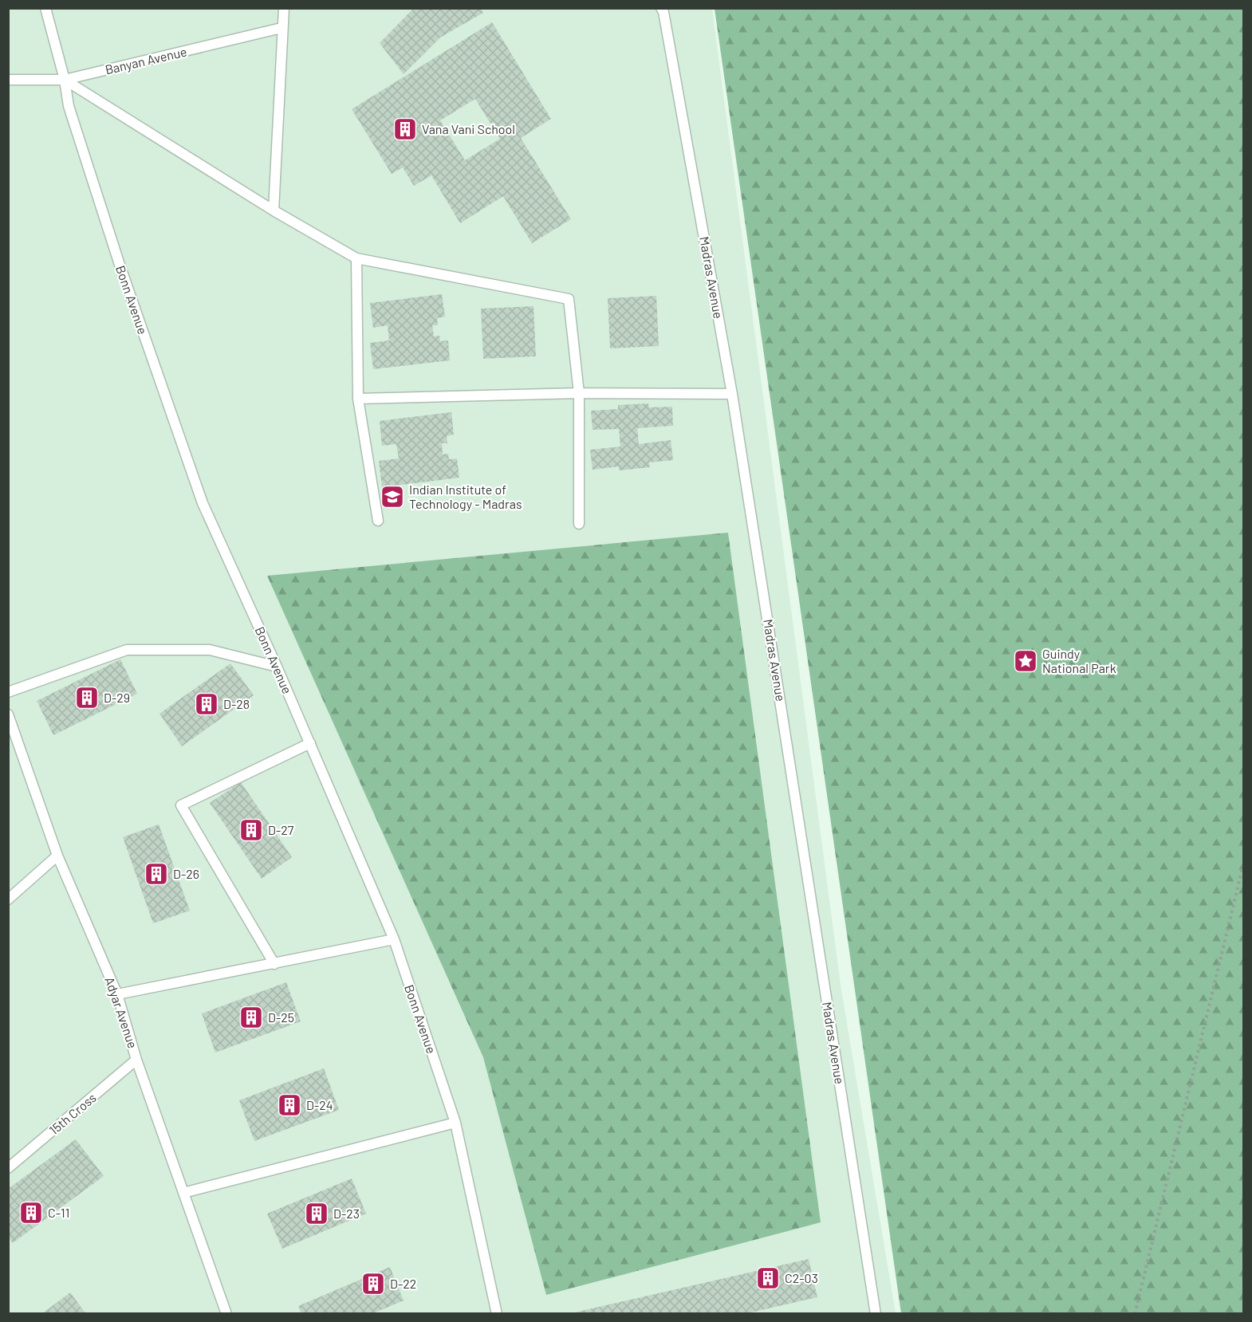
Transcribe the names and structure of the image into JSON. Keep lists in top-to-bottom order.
{
  "streets": {
    "lane": [
      "Banyan Avenue",
      "Madras Avenue",
      "Bonn Avenue",
      "Adyar Avenue",
      "15th Cross"
    ]
  },
  "crossings": [
    ["Banyan Avenue", "Bonn Avenue"],
    ["Adyar Avenue", "15th Cross"]
  ],
  "places": {
    "building": [
      "Vana Vani School",
      "D-29",
      "D-28",
      "D-27",
      "D-26",
      "D-25",
      "D-24",
      "C-11",
      "D-23",
      "C2-03",
      "D-22"
    ],
    "school or university": ["Indian Institute of Technology - Madras"],
    "place": ["Guindy National Park"]
  }
}
